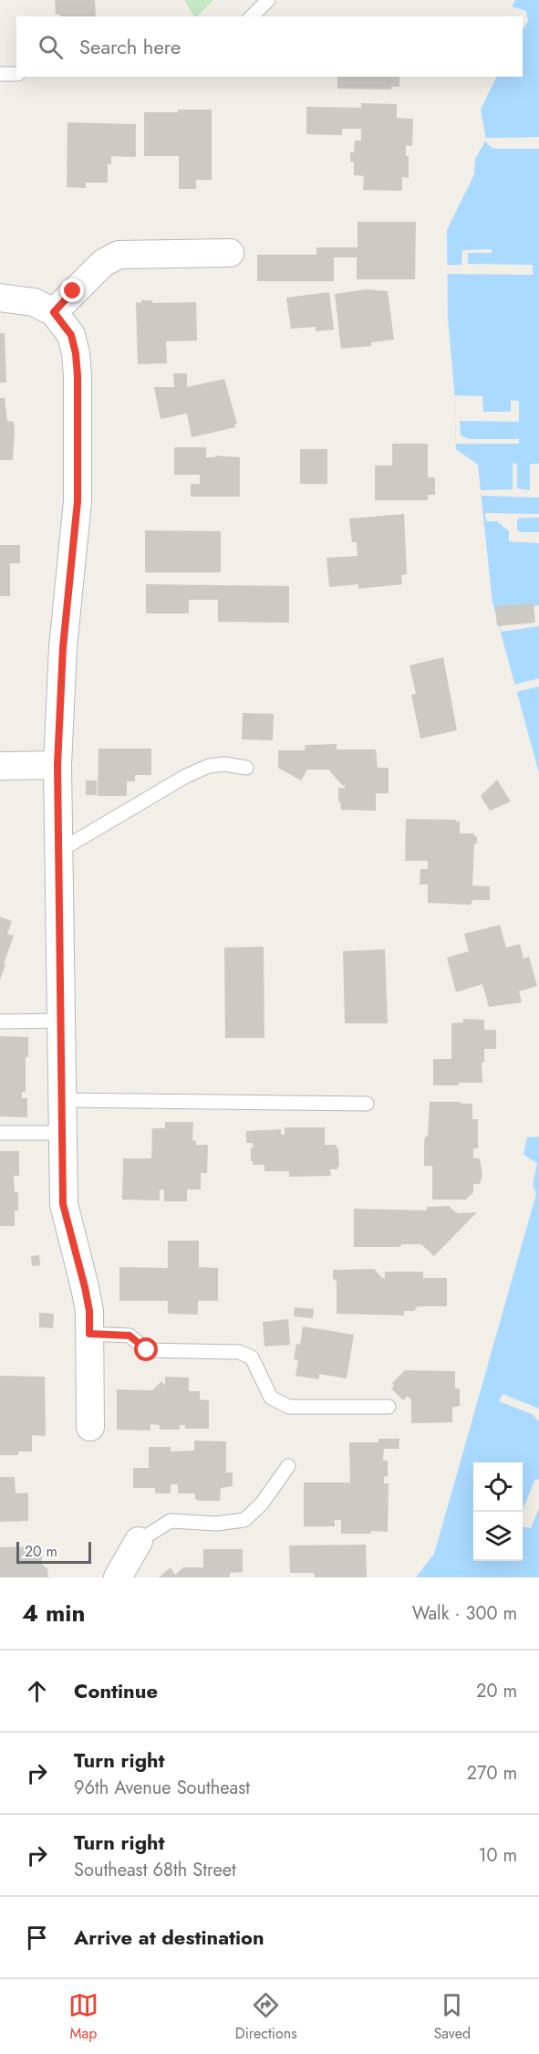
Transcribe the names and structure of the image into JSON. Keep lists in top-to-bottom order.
{
  "scale_bar": "20 m",
  "page": {
    "search": "Search here",
    "scale": "20 m",
    "heading": ["4 min", "Walk · 300 m"],
    "list": [
      ["Continue", "20 m"],
      ["Turn right", "96th Avenue Southeast", "270 m"],
      ["Turn right", "Southeast 68th Street", "10 m"],
      "Arrive at destination"
    ],
    "nav": ["Map", "Directions", "Saved"]
  }
}
